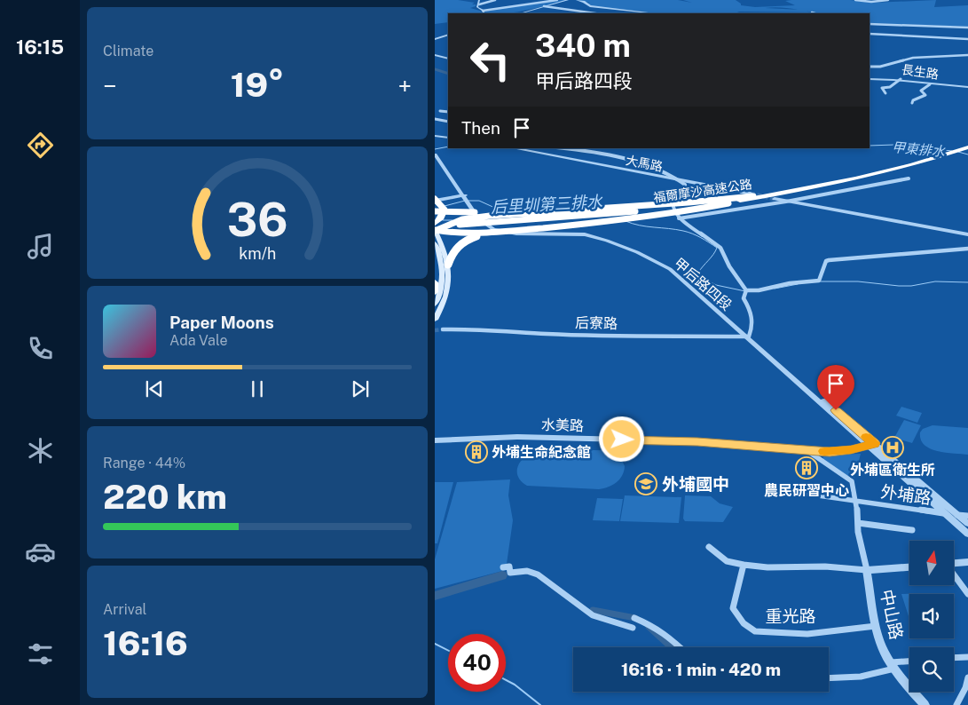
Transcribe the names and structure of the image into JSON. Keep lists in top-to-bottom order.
{
  "streets": {
    "highway": ["福爾摩沙高速公路"],
    "street": [
      "長生路",
      "大馬路",
      "甲后路四段",
      "后寮路",
      "水美路",
      "外埔路",
      "中山路",
      "重光路"
    ]
  },
  "crossings": [
    ["大馬路", "福爾摩沙高速公路"],
    ["甲后路四段", "后寮路"],
    ["甲后路四段", "水美路"],
    ["中山路", "重光路"]
  ],
  "water": ["甲東排水", "后里圳第三排水"],
  "places": {
    "hospital": ["外埔區衛生所"],
    "building": ["外埔生命紀念館", "農民研習中心"],
    "school or university": ["外埔國中"]
  },
  "north": "top",
  "page": {
    "tabs": "16:15",
    "tile": [
      "Climate",
      ["Range · 44%", "220 km"],
      ["Arrival", "16:16"]
    ],
    "turn": ["340 m", "甲后路四段"],
    "heat": ["−", "19°", "+"],
    "then": "Then",
    "song": ["Paper Moons", "Ada Vale"],
    "limit": "40",
    "trip": "16:16 · 1 min · 420 m",
    "gauge": ["36", "km/h"]
  }
}
